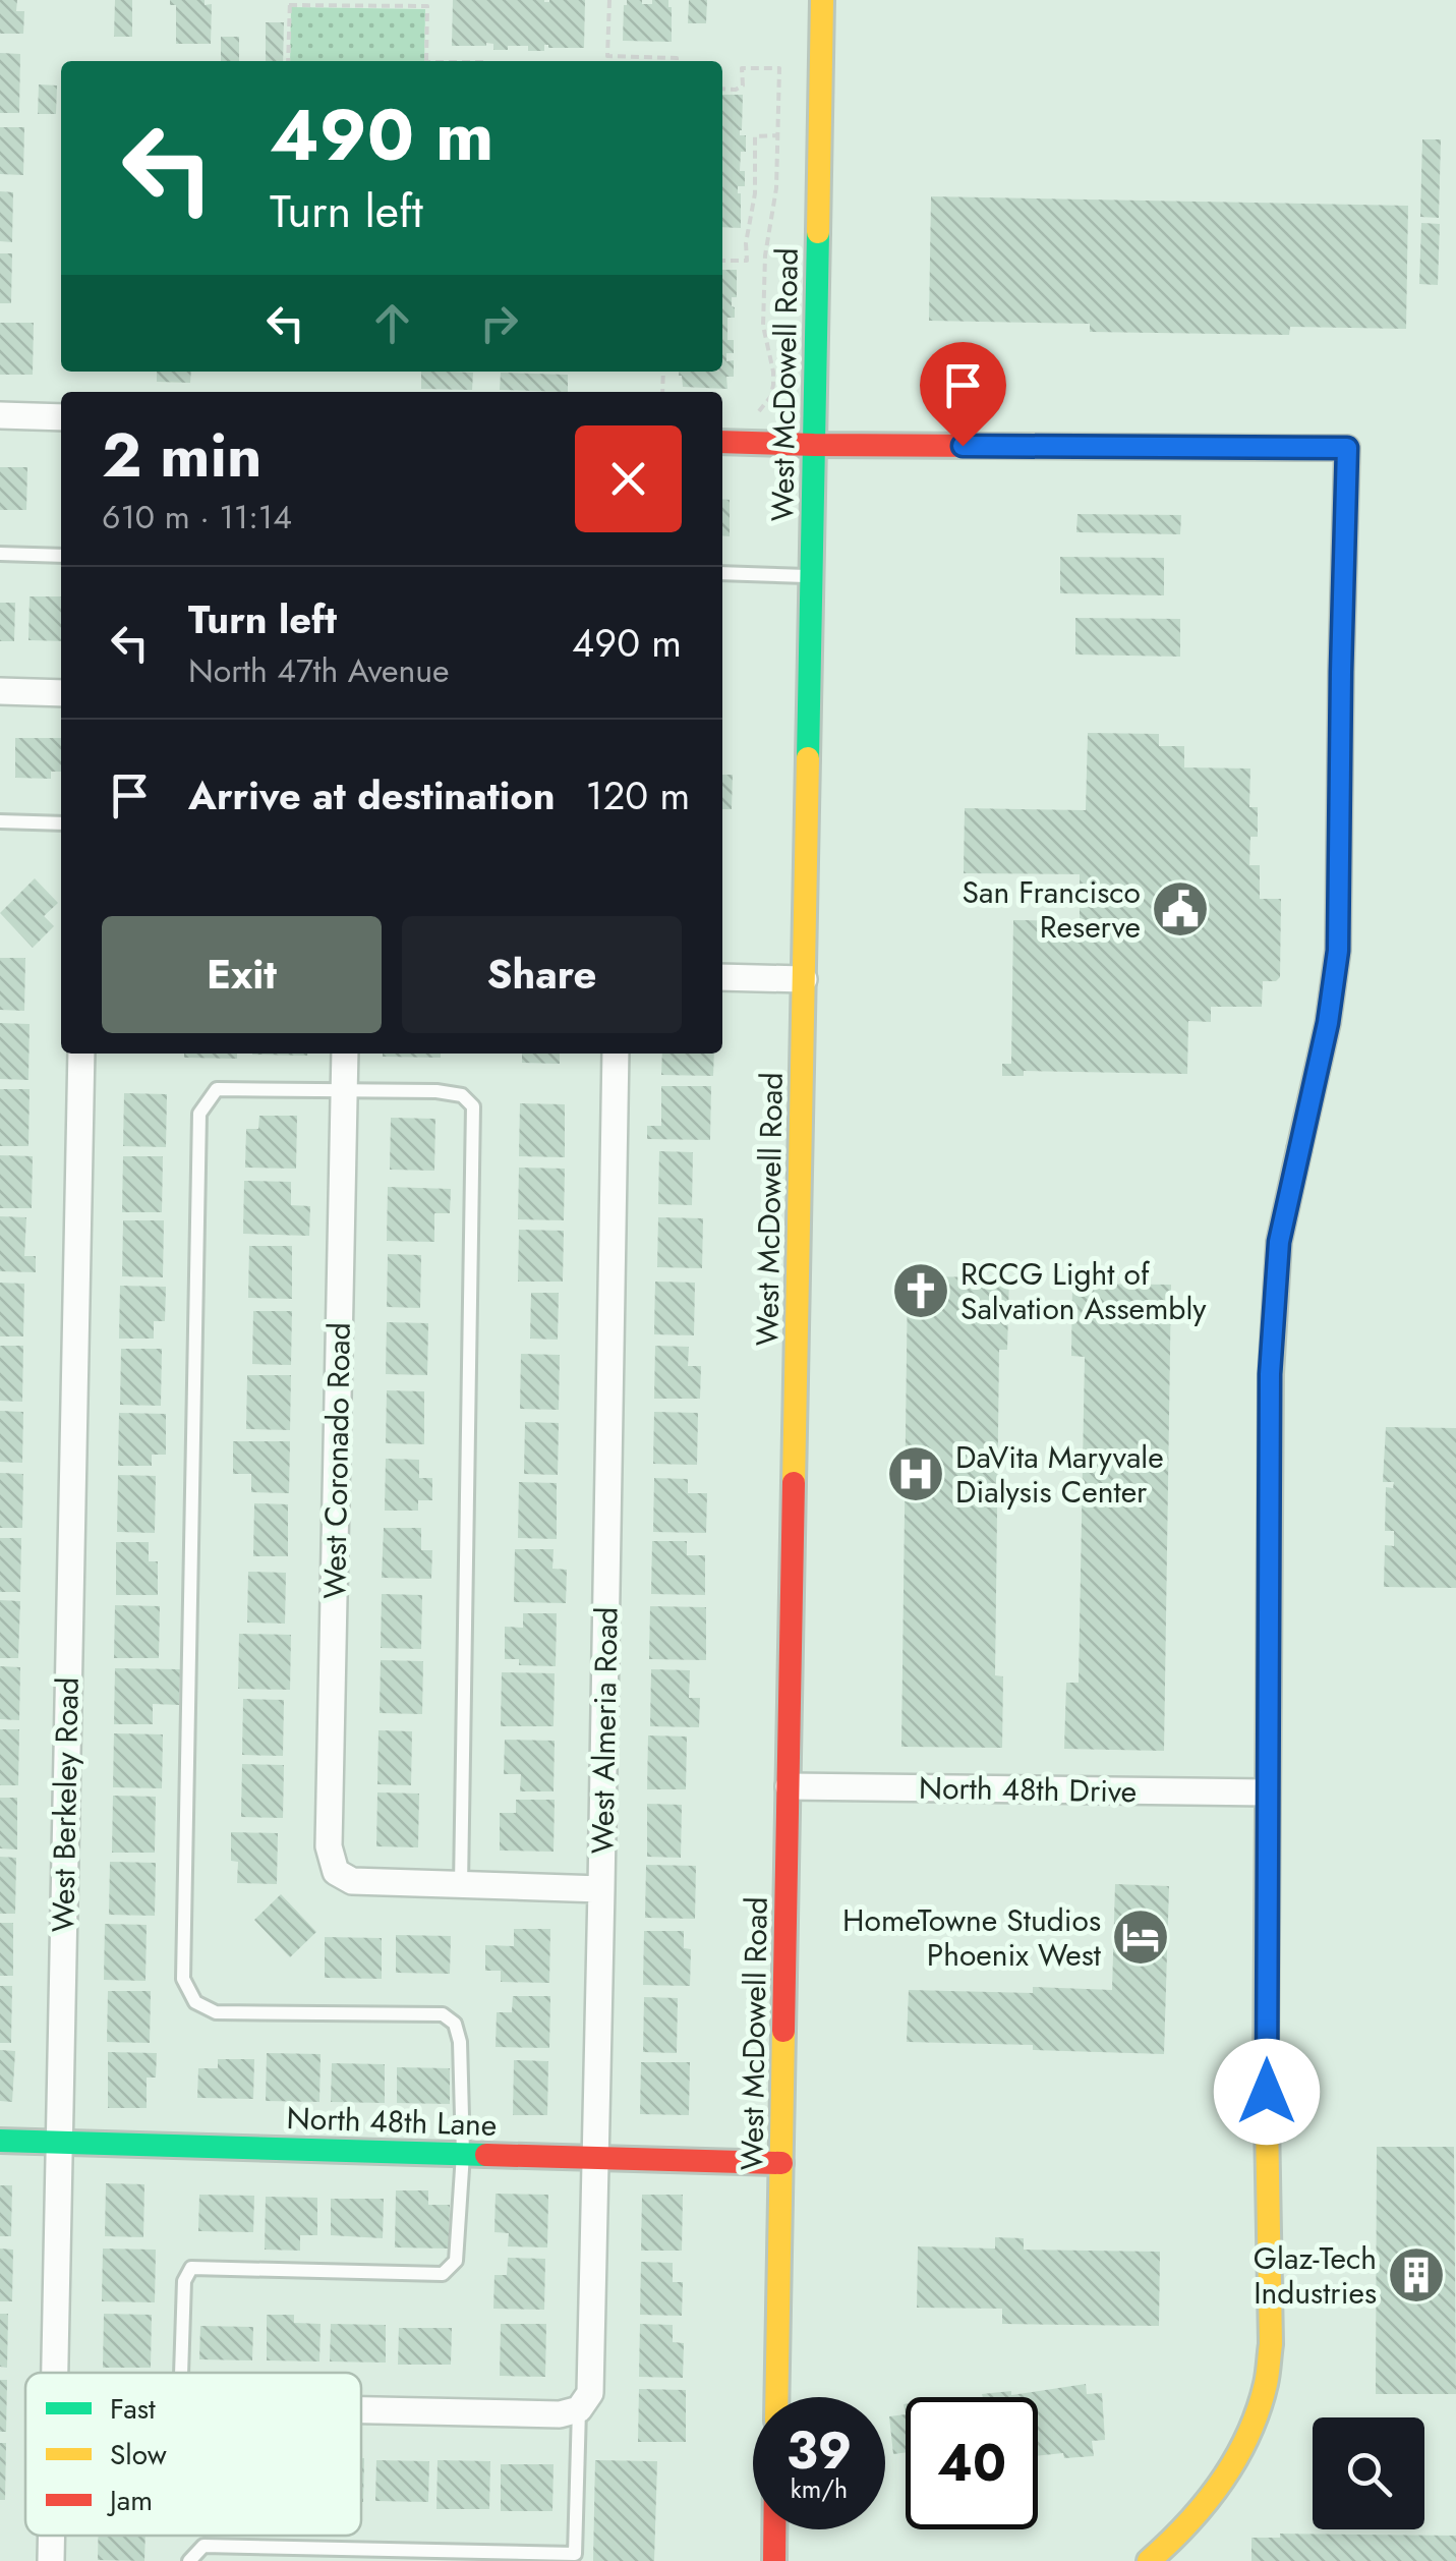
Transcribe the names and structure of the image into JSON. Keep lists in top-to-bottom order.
{
  "streets": {
    "street": [
      "West McDowell Road",
      "West Coronado Road",
      "West Almeria Road",
      "North 48th Drive",
      "West Berkeley Road",
      "North 48th Lane"
    ]
  },
  "crossings": [
    ["West McDowell Road", "North 48th Drive"],
    ["West McDowell Road", "North 48th Lane"],
    ["West Almeria Road", "North 48th Lane"],
    ["West Berkeley Road", "North 48th Lane"]
  ],
  "places": {
    "public building": ["San Francisco Reserve"],
    "church": ["RCCG Light of Salvation Assembly"],
    "hospital": ["DaVita Maryvale Dialysis Center"],
    "hotel": ["HomeTowne Studios Phoenix West"],
    "building": ["Glaz-Tech Industries"]
  },
  "legend": ["Fast", "Slow", "Jam"],
  "page": {
    "turn": ["490 m", "Turn left"],
    "heading": ["2 min", "610 m · 11:14"],
    "list": [
      {
        "name": "Turn left",
        "note": "North 47th Avenue",
        "value": "490 m"
      },
      {
        "name": "Arrive at destination",
        "value": "120 m"
      }
    ],
    "buttons": ["Exit", "Share"],
    "speed": "39 km/h",
    "limit": "40"
  }
}
